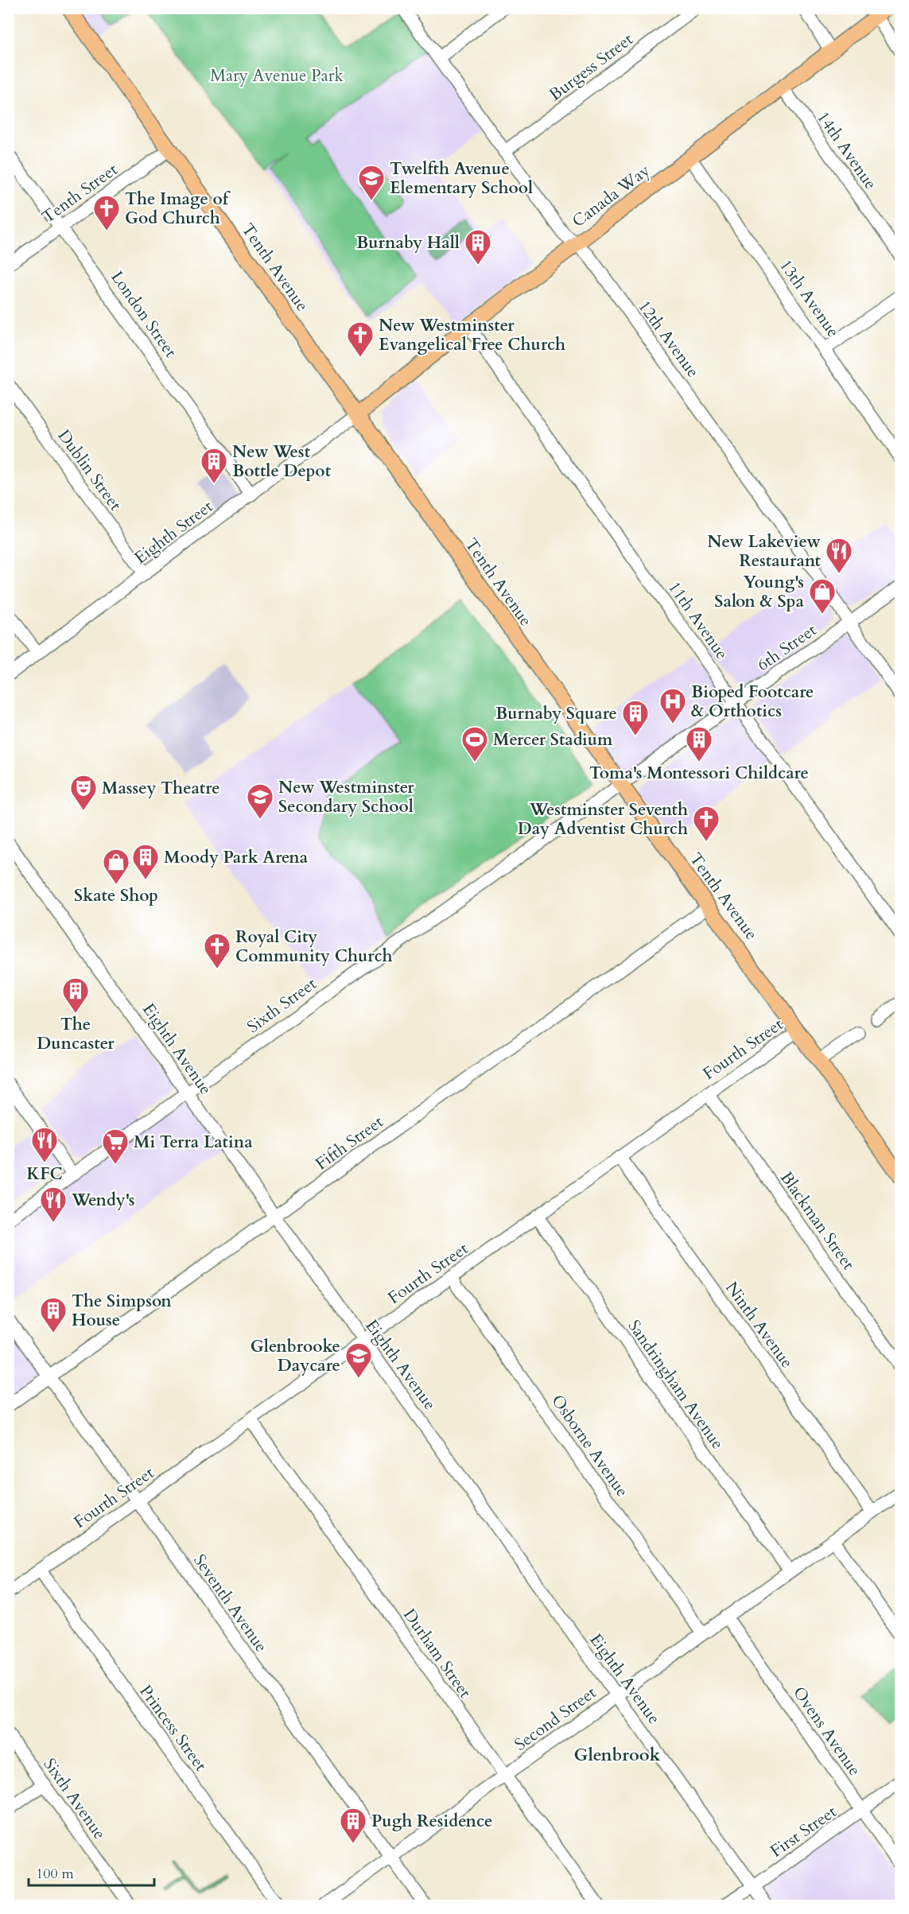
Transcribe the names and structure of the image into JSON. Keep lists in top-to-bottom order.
{
  "streets": {
    "main road": ["Canada Way", "Tenth Avenue"],
    "street": [
      "Burgess Street",
      "14th Avenue",
      "Tenth Street",
      "13th Avenue",
      "London Street",
      "12th Avenue",
      "Dublin Street",
      "Eighth Street",
      "11th Avenue",
      "6th Street",
      "Sixth Street",
      "Eighth Avenue",
      "Fourth Street",
      "Fifth Street",
      "Blackman Street",
      "Ninth Avenue",
      "Sandringham Avenue",
      "Osborne Avenue",
      "Seventh Avenue",
      "Durham Street",
      "Second Street",
      "Princess Street",
      "Ovens Avenue",
      "Sixth Avenue",
      "First Street"
    ]
  },
  "crossings": [
    ["Burgess Street", "12th Avenue"],
    ["14th Avenue", "Canada Way"],
    ["Tenth Street", "Tenth Avenue"],
    ["Tenth Street", "London Street"],
    ["Canada Way", "Tenth Avenue"],
    ["Canada Way", "13th Avenue"],
    ["Canada Way", "12th Avenue"],
    ["Canada Way", "Eighth Street"],
    ["Canada Way", "11th Avenue"],
    ["Tenth Avenue", "Eighth Street"],
    ["Tenth Avenue", "6th Street"],
    ["Tenth Avenue", "Sixth Street"],
    ["Tenth Avenue", "Fourth Street"],
    ["Tenth Avenue", "Fifth Street"],
    ["London Street", "Eighth Street"],
    ["12th Avenue", "6th Street"],
    ["Dublin Street", "Eighth Street"],
    ["11th Avenue", "6th Street"],
    ["6th Street", "Sixth Street"],
    ["Sixth Street", "Eighth Avenue"],
    ["Eighth Avenue", "Fourth Street"],
    ["Eighth Avenue", "Fifth Street"],
    ["Eighth Avenue", "Second Street"],
    ["Eighth Avenue", "First Street"],
    ["Fourth Street", "Blackman Street"],
    ["Fourth Street", "Ninth Avenue"],
    ["Fourth Street", "Sandringham Avenue"],
    ["Fourth Street", "Osborne Avenue"],
    ["Fourth Street", "Seventh Avenue"],
    ["Fourth Street", "Durham Street"],
    ["Fourth Street", "Princess Street"],
    ["Fifth Street", "Seventh Avenue"],
    ["Ninth Avenue", "Second Street"],
    ["Sandringham Avenue", "Second Street"],
    ["Osborne Avenue", "Second Street"],
    ["Seventh Avenue", "Second Street"],
    ["Durham Street", "Second Street"],
    ["Second Street", "Ovens Avenue"],
    ["Ovens Avenue", "First Street"]
  ],
  "districts": ["Glenbrook"],
  "parks": ["Mary Avenue Park"],
  "places": {
    "school or university": ["Twelfth Avenue Elementary School", "New Westminster Secondary School", "Glenbrooke Daycare"],
    "church": [
      "The Image of God Church",
      "New Westminster Evangelical Free Church",
      "Westminster Seventh Day Adventist Church",
      "Royal City Community Church"
    ],
    "building": [
      "Burnaby Hall",
      "New West Bottle Depot",
      "Burnaby Square",
      "Toma's Montessori Childcare",
      "Moody Park Arena",
      "The Duncaster",
      "The Simpson House",
      "Pugh Residence"
    ],
    "restaurant": ["New Lakeview Restaurant", "KFC", "Wendy's"],
    "shop": ["Young's Salon & Spa", "Skate Shop"],
    "hospital": ["Bioped Footcare & Orthotics"],
    "sports": ["Mercer Stadium"],
    "theatre": ["Massey Theatre"],
    "supermarket": ["Mi Terra Latina"]
  },
  "scale_bar": "100 m"
}
